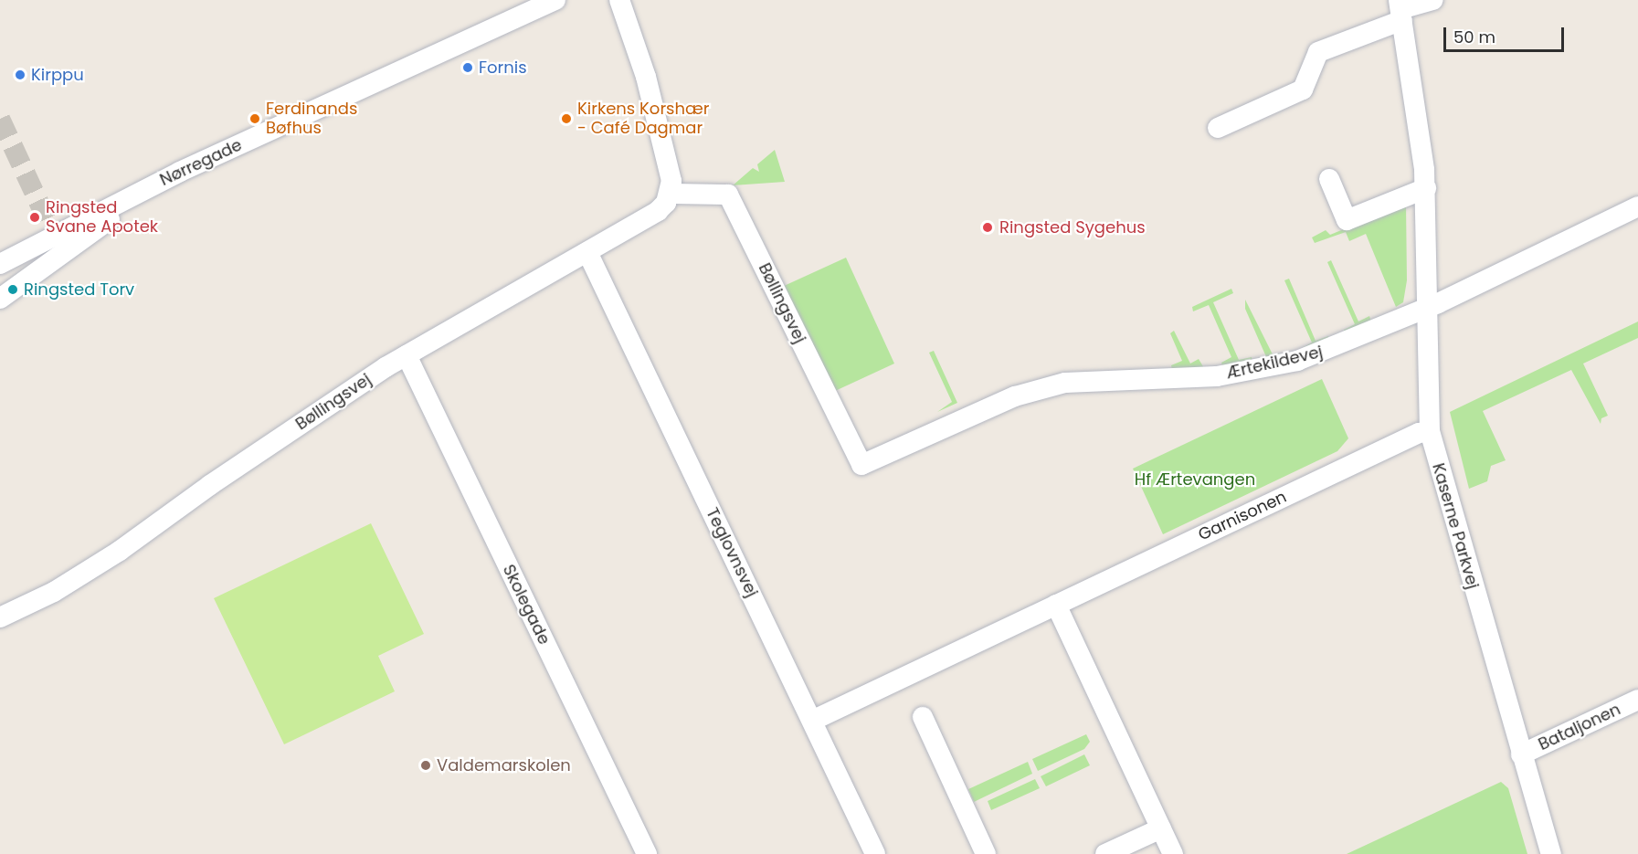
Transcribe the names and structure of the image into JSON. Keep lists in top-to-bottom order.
{
  "streets": {
    "street": [
      "Nørregade",
      "Bøllingsvej",
      "Ærtekildevej",
      "Garnisonen",
      "Kaserne Parkvej",
      "Teglovnsvej",
      "Skolegade",
      "Bataljonen"
    ]
  },
  "crossings": [
    ["Bøllingsvej", "Ærtekildevej"],
    ["Bøllingsvej", "Teglovnsvej"],
    ["Bøllingsvej", "Skolegade"],
    ["Ærtekildevej", "Kaserne Parkvej"],
    ["Garnisonen", "Kaserne Parkvej"],
    ["Garnisonen", "Teglovnsvej"],
    ["Kaserne Parkvej", "Bataljonen"]
  ],
  "parks": ["Hf Ærtevangen"],
  "places": [
    "Fornis",
    "Kirppu",
    "Ferdinands Bøfhus",
    "Kirkens Korshær - Café Dagmar",
    "Ringsted Svane Apotek",
    "Ringsted Sygehus",
    "Ringsted Torv",
    "Valdemarskolen"
  ],
  "scale_bar": "50 m"
}
